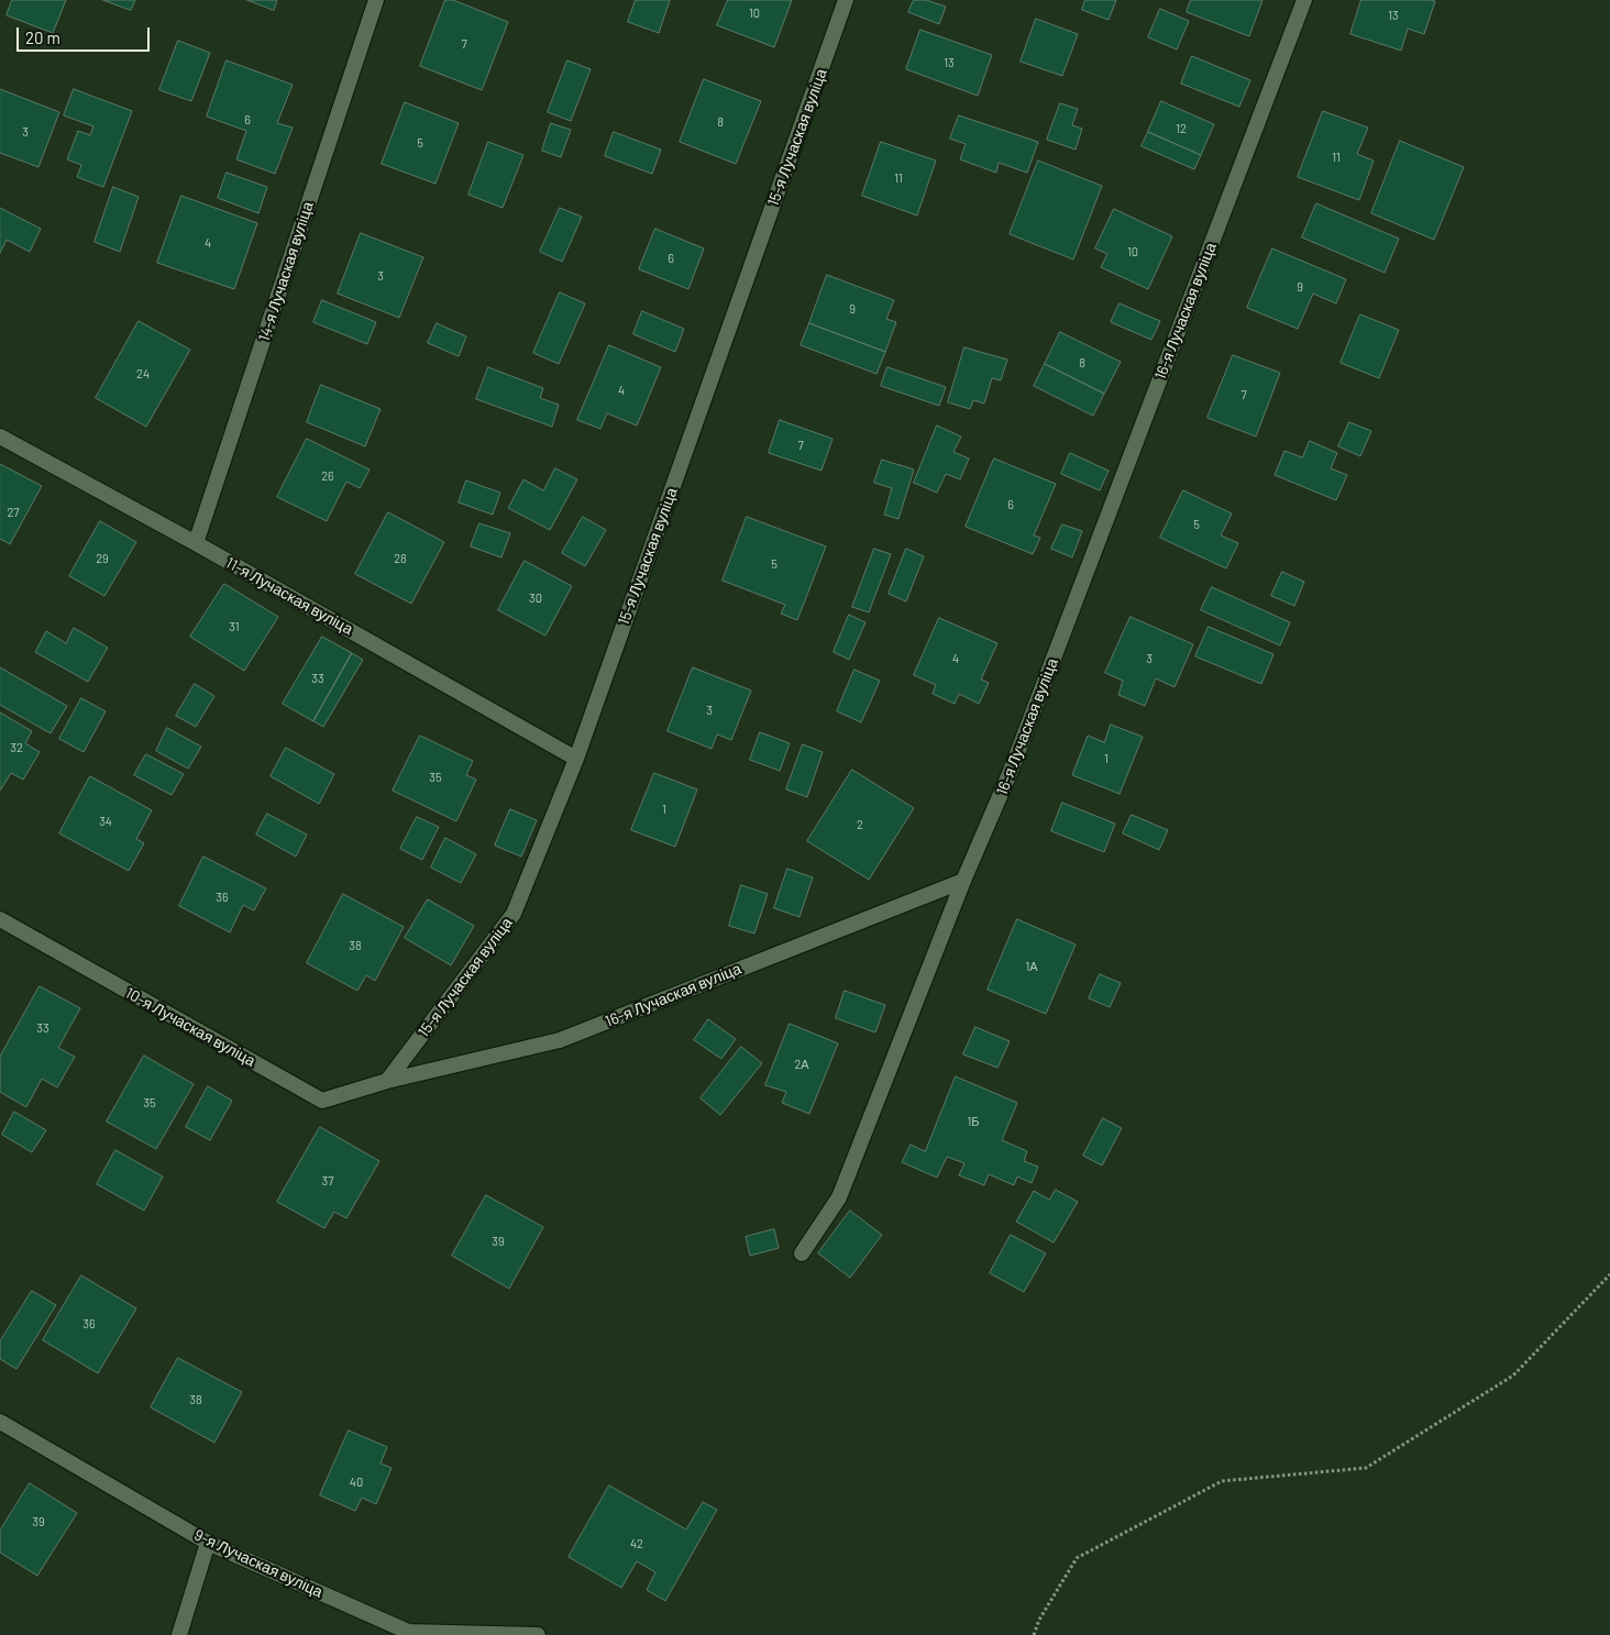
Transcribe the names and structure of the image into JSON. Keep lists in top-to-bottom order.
{
  "streets": {
    "street": [
      "15-я Лучаская вуліца",
      "14-я Лучаская вуліца",
      "16-я Лучаская вуліца",
      "11-я Лучаская вуліца",
      "10-я Лучаская вуліца",
      "9-я Лучаская вуліца"
    ]
  },
  "crossings": [
    ["15-я Лучаская вуліца", "16-я Лучаская вуліца"],
    ["15-я Лучаская вуліца", "11-я Лучаская вуліца"],
    ["15-я Лучаская вуліца", "10-я Лучаская вуліца"],
    ["14-я Лучаская вуліца", "11-я Лучаская вуліца"],
    ["16-я Лучаская вуліца", "10-я Лучаская вуліца"]
  ],
  "house_numbers": [
    "10",
    "13",
    "7",
    "13",
    "6",
    "8",
    "12",
    "3",
    "5",
    "11",
    "11",
    "4",
    "10",
    "6",
    "3",
    "9",
    "9",
    "8",
    "24",
    "4",
    "7",
    "7",
    "26",
    "6",
    "27",
    "5",
    "29",
    "28",
    "5",
    "30",
    "31",
    "4",
    "3",
    "33",
    "3",
    "32",
    "1",
    "35",
    "1",
    "34",
    "2",
    "36",
    "38",
    "1А",
    "33",
    "2А",
    "35",
    "1Б",
    "37",
    "39",
    "36",
    "38",
    "40",
    "39",
    "42"
  ],
  "scale_bar": "20 m"
}
